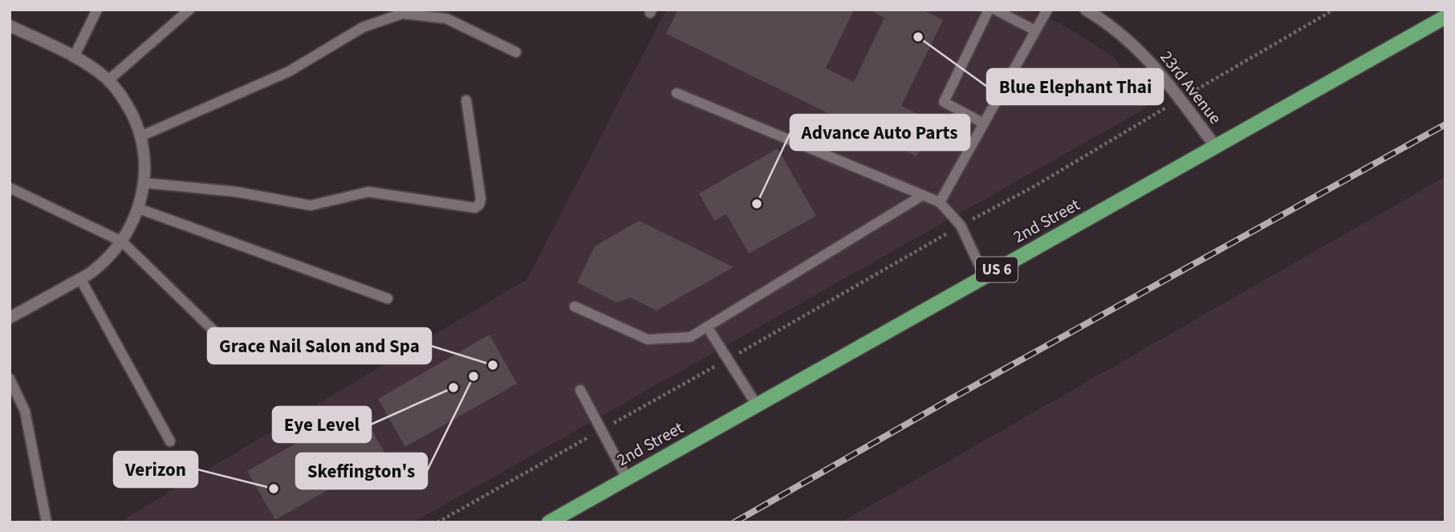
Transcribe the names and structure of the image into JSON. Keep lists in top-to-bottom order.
{
  "streets": {
    "main road": ["2nd Street", "US 6"],
    "street": ["23rd Avenue"]
  },
  "crossings": [
    ["23rd Avenue", "2nd Street"]
  ],
  "places": [
    "Blue Elephant Thai",
    "Advance Auto Parts",
    "Grace Nail Salon and Spa",
    "Skeffington's",
    "Eye Level",
    "Verizon"
  ]
}
